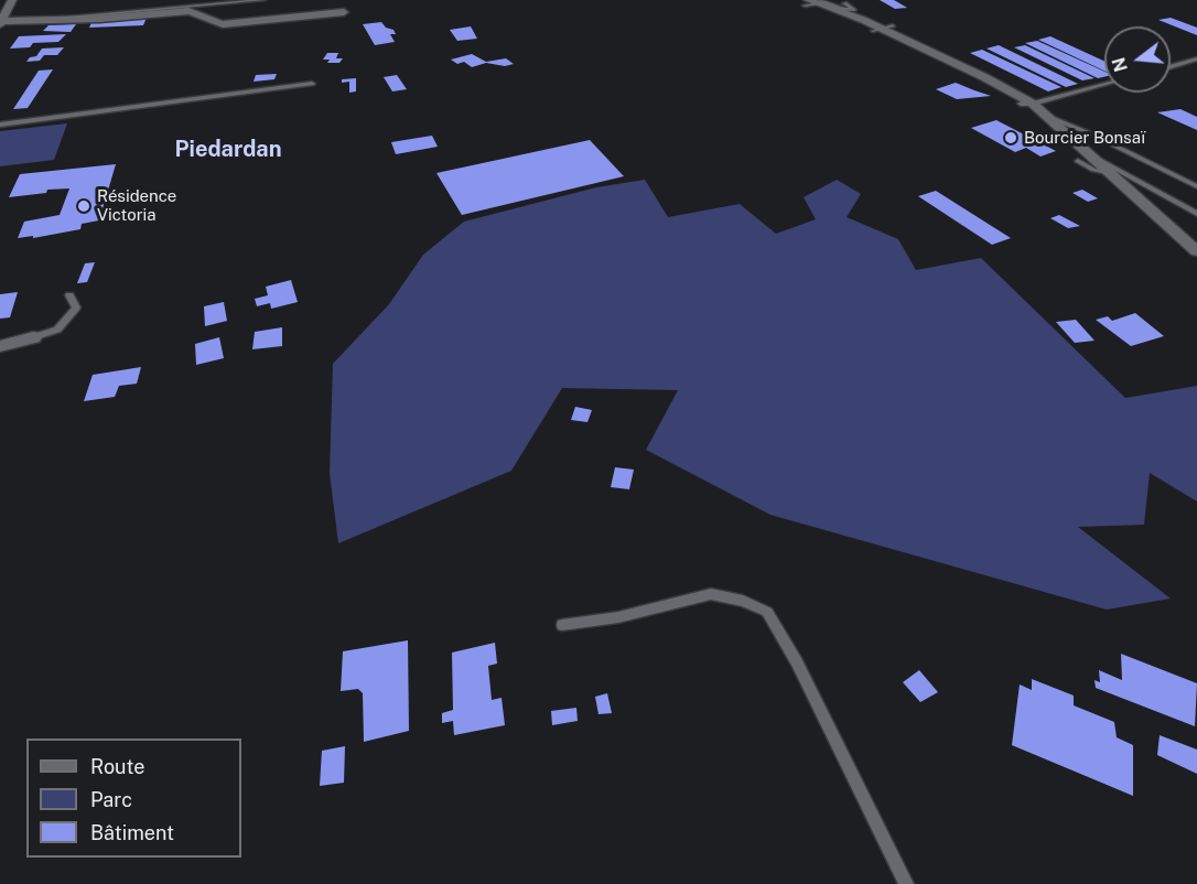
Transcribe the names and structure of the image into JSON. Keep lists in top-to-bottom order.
{
  "districts": ["Piedardan"],
  "places": ["Bourcier Bonsaï", "Résidence Victoria"],
  "legend": ["Route", "Parc", "Bâtiment"],
  "north": "left"
}
